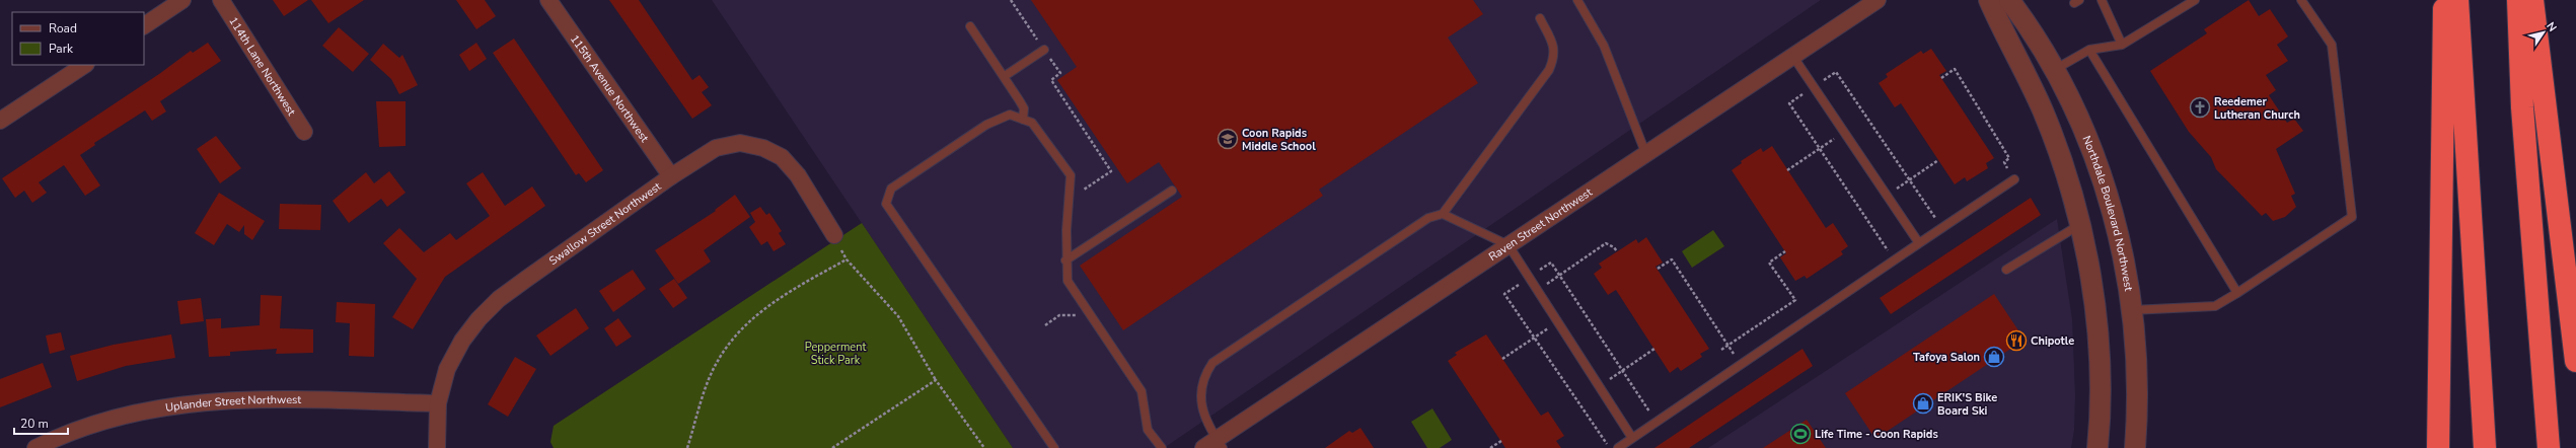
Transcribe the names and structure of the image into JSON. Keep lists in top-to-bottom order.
{
  "streets": {
    "street": [
      "114th Lane Northwest",
      "115th Avenue Northwest",
      "Northdale Boulevard Northwest",
      "Swallow Street Northwest",
      "Raven Street Northwest",
      "Uplander Street Northwest"
    ]
  },
  "crossings": [
    ["115th Avenue Northwest", "Swallow Street Northwest"],
    ["Swallow Street Northwest", "Uplander Street Northwest"]
  ],
  "parks": ["Pepperment Stick Park"],
  "places": {
    "church": ["Reedemer Lutheran Church"],
    "school or university": ["Coon Rapids Middle School"],
    "restaurant": ["Chipotle"],
    "shop": ["Tafoya Salon", "ERIK'S Bike Board Ski"],
    "sports": ["Life Time - Coon Rapids"]
  },
  "legend": ["Road", "Park"],
  "scale_bar": "20 m",
  "north": "top right"
}
